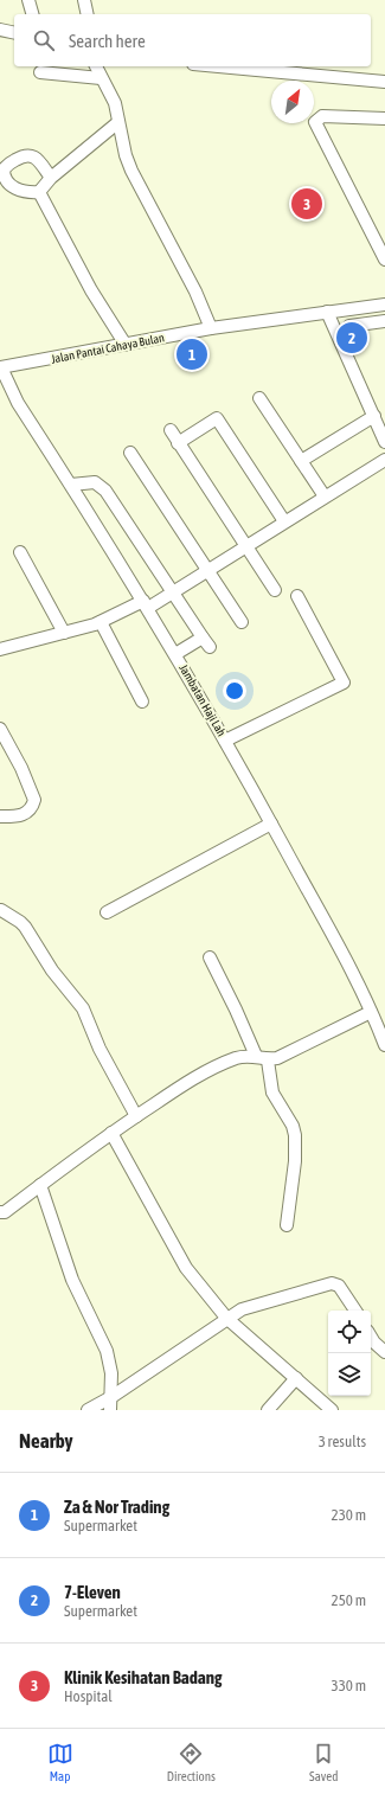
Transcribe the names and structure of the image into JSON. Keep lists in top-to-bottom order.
{
  "streets": {
    "street": ["Jalan Pantai Cahaya Bulan", "Jambatan Haji Lah"]
  },
  "crossings": [
    ["Jalan Pantai Cahaya Bulan", "Jambatan Haji Lah"]
  ],
  "north": "top right",
  "page": {
    "search": "Search here",
    "pins": ["3", "2", "1"],
    "heading": ["Nearby", "3 results"],
    "list": [
      {
        "mark": "1",
        "name": "Za & Nor Trading",
        "note": "Supermarket",
        "value": "230 m"
      },
      {
        "mark": "2",
        "name": "7-Eleven",
        "note": "Supermarket",
        "value": "250 m"
      },
      {
        "mark": "3",
        "name": "Klinik Kesihatan Badang",
        "note": "Hospital",
        "value": "330 m"
      }
    ],
    "nav": ["Map", "Directions", "Saved"]
  }
}
